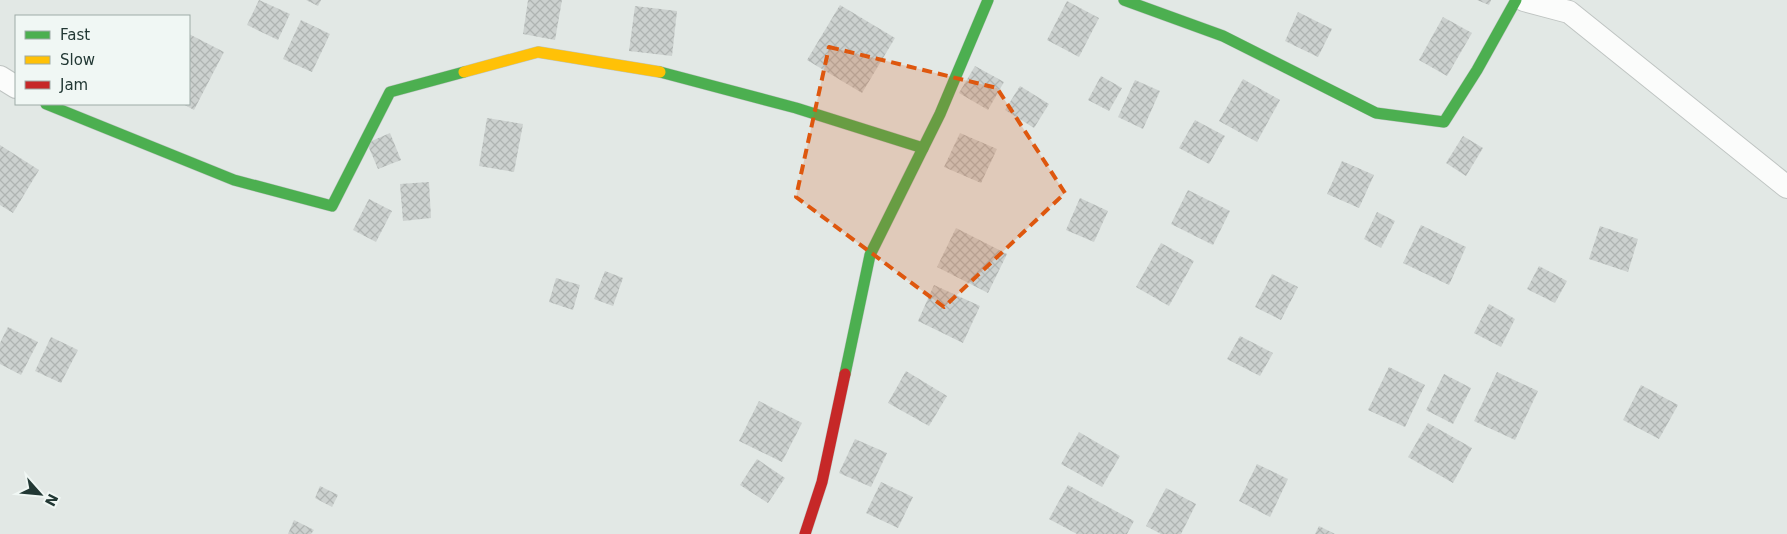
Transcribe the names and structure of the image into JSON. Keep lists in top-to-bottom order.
{
  "legend": ["Fast", "Slow", "Jam"],
  "north": "bottom right"
}
